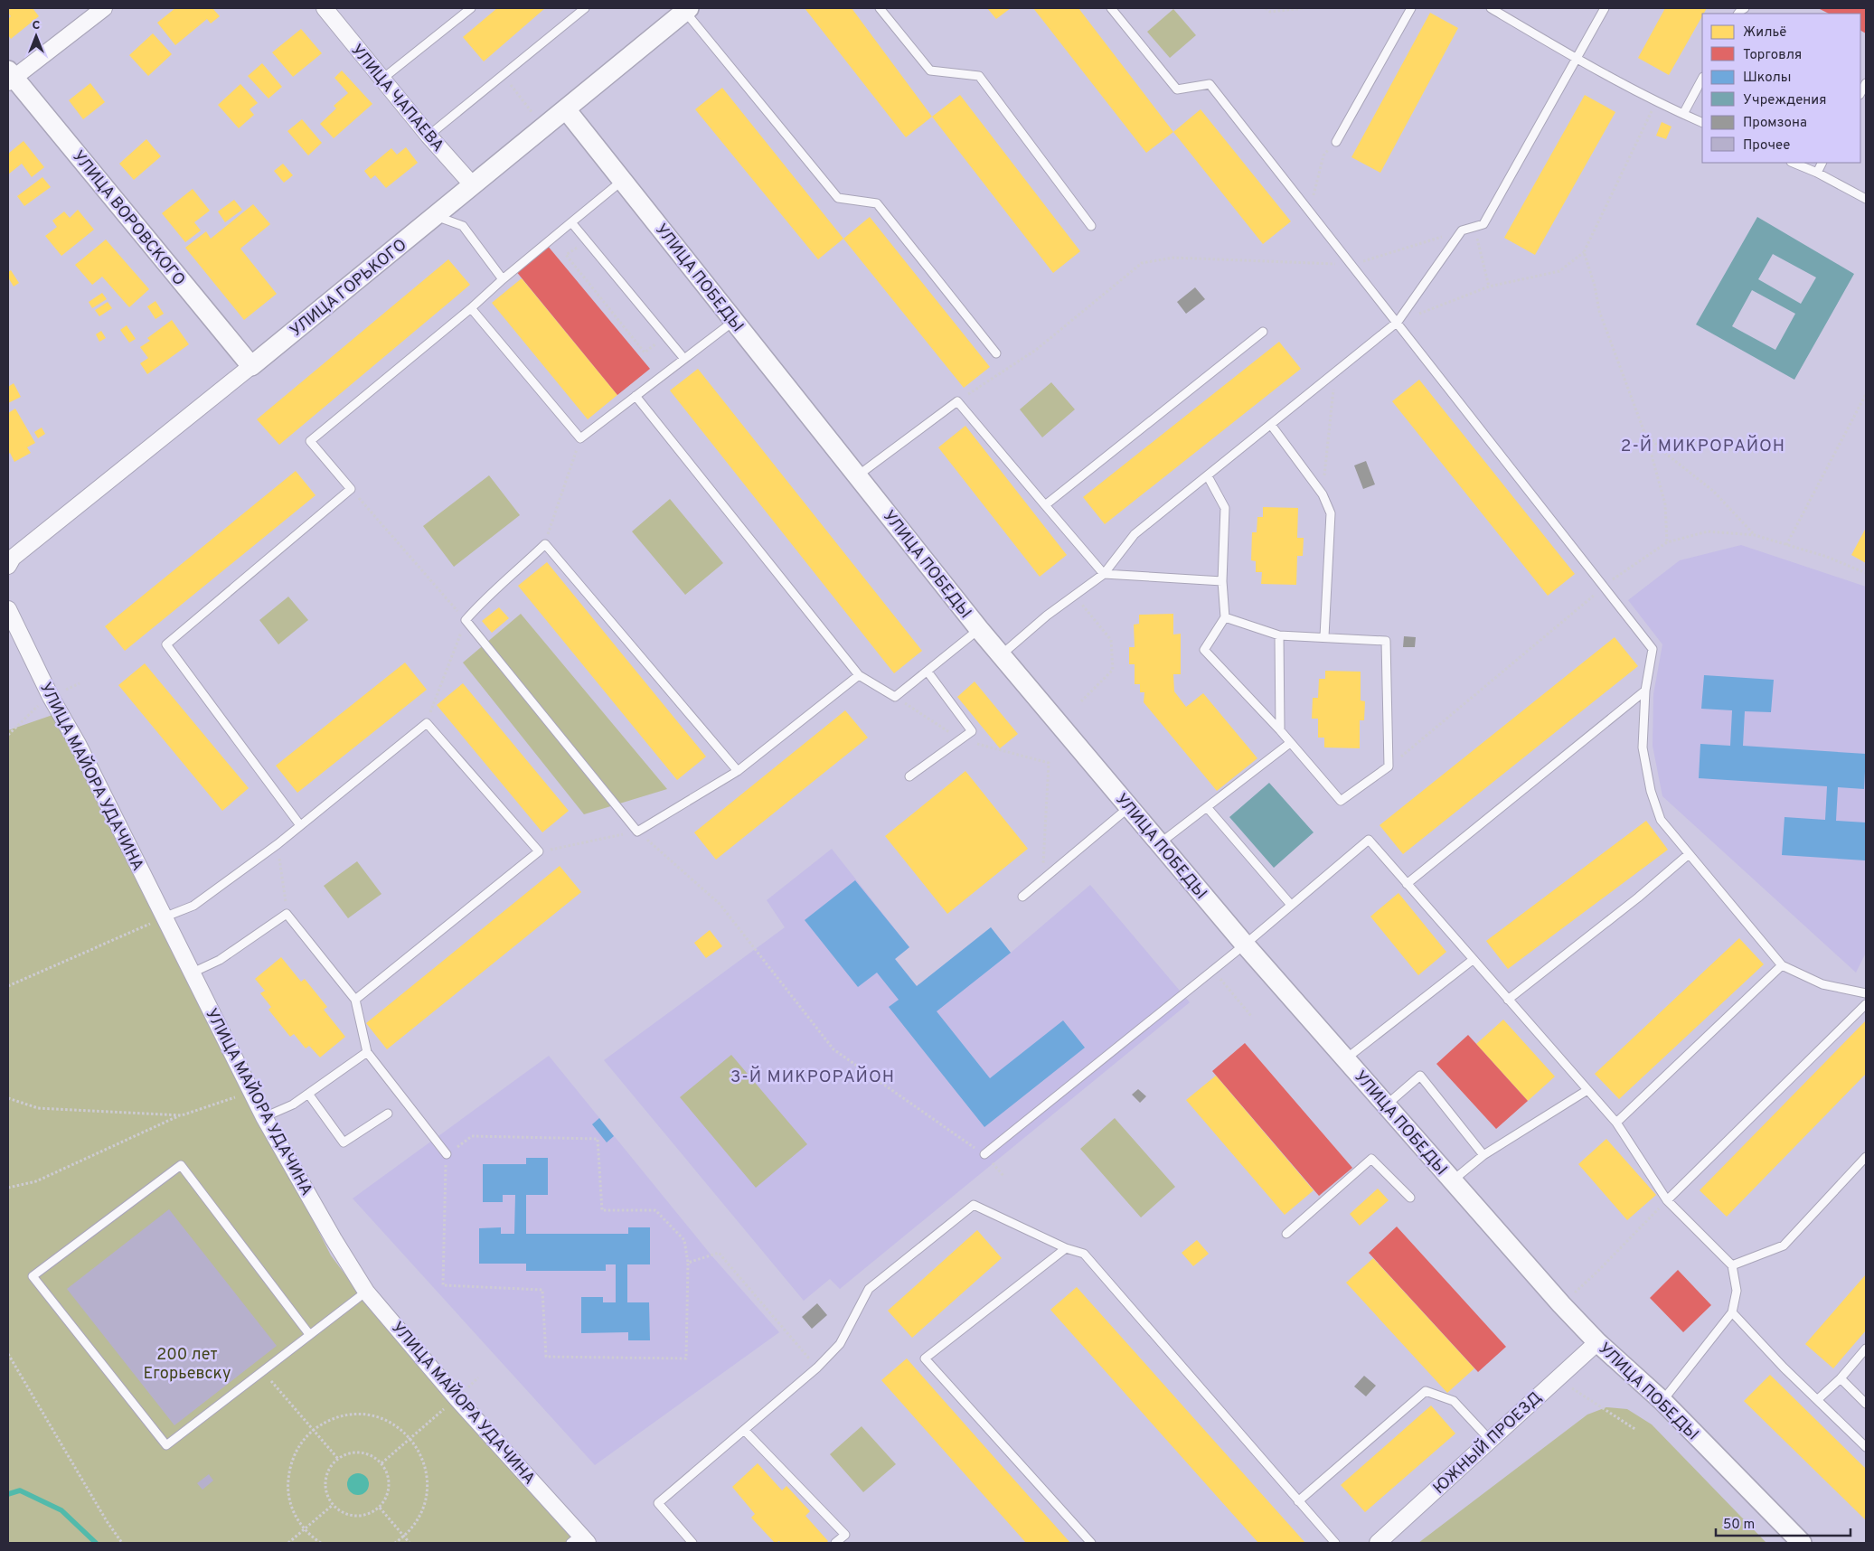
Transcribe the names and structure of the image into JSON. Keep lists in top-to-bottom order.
{
  "streets": {
    "street": [
      "УЛИЦА ЧАПАЕВА",
      "УЛИЦА ВОРОВСКОГО",
      "УЛИЦА ПОБЕДЫ",
      "УЛИЦА ГОРЬКОГО",
      "УЛИЦА МАЙОРА УДАЧИНА",
      "ЮЖНЫЙ ПРОЕЗД"
    ]
  },
  "crossings": [
    ["УЛИЦА ЧАПАЕВА", "УЛИЦА ГОРЬКОГО"],
    ["УЛИЦА ВОРОВСКОГО", "УЛИЦА ГОРЬКОГО"],
    ["УЛИЦА ПОБЕДЫ", "УЛИЦА ГОРЬКОГО"],
    ["УЛИЦА ПОБЕДЫ", "ЮЖНЫЙ ПРОЕЗД"]
  ],
  "districts": ["2-Й МИКРОРАЙОН", "3-Й МИКРОРАЙОН"],
  "parks": ["200 лет Егорьевску"],
  "legend": [
    "Жильё",
    "Торговля",
    "Школы",
    "Учреждения",
    "Промзона",
    "Прочее"
  ],
  "scale_bar": "50 m",
  "north": "top"
}
